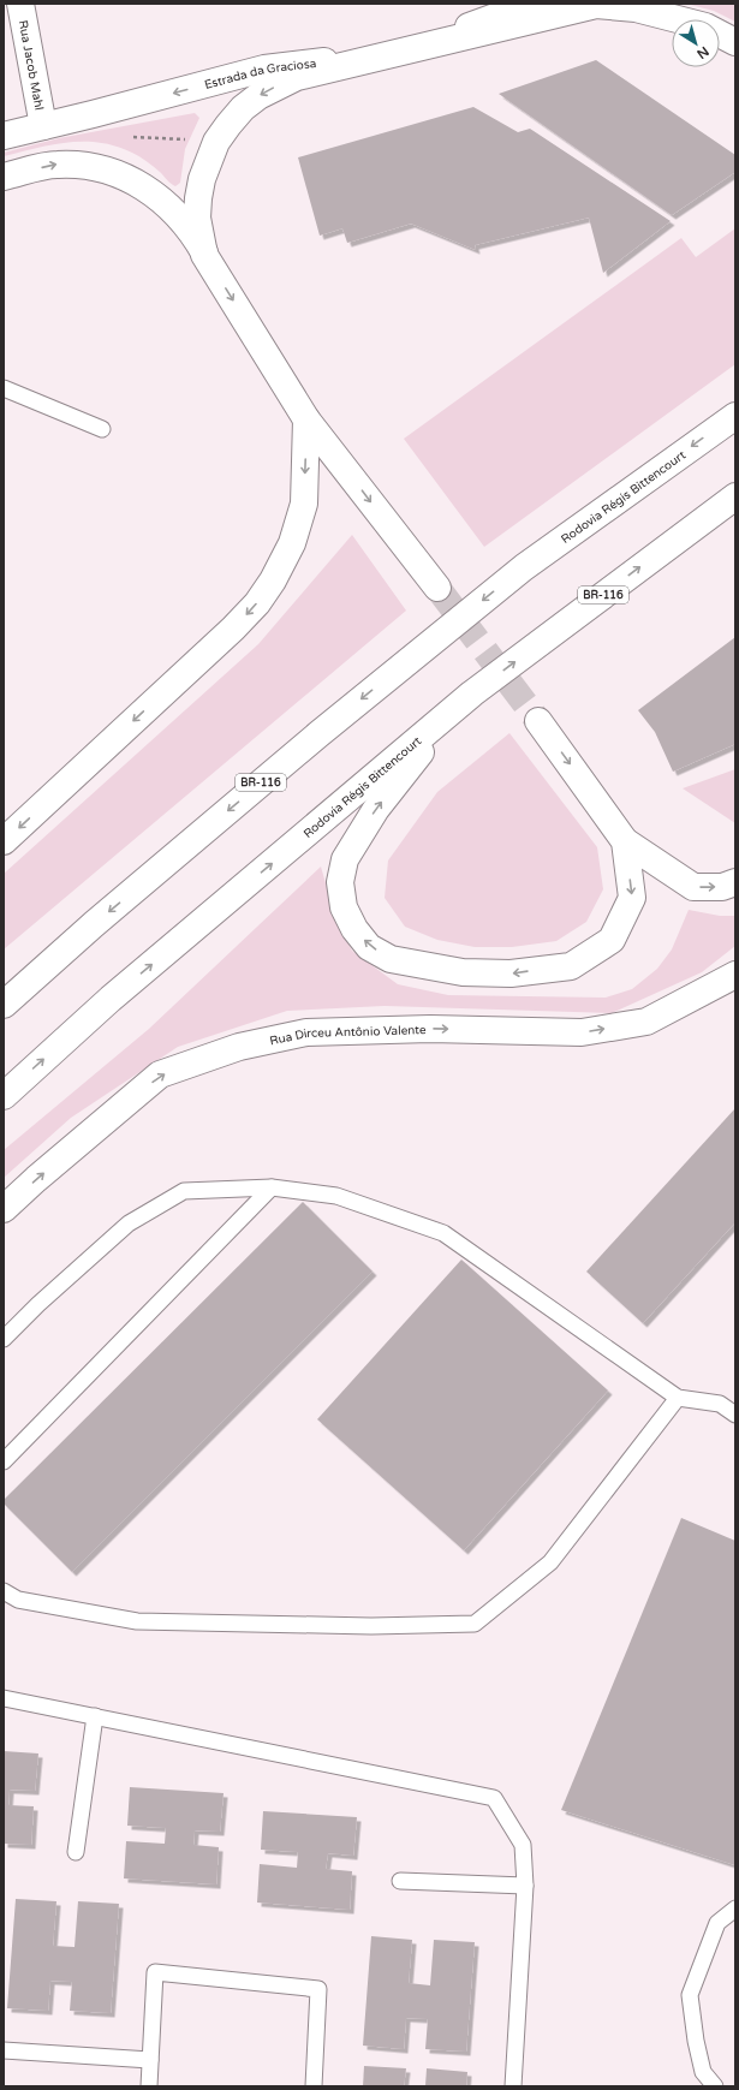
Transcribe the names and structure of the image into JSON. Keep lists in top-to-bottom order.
{
  "streets": {
    "main road": [
      "Rua Jacob Mahl",
      "Estrada da Graciosa",
      "Rodovia Régis Bittencourt",
      "BR-116",
      "Rua Dirceu Antônio Valente"
    ]
  },
  "crossings": [
    ["Rua Jacob Mahl", "Estrada da Graciosa"]
  ],
  "one_way": ["Rua Dirceu Antônio Valente"],
  "north": "bottom right"
}
